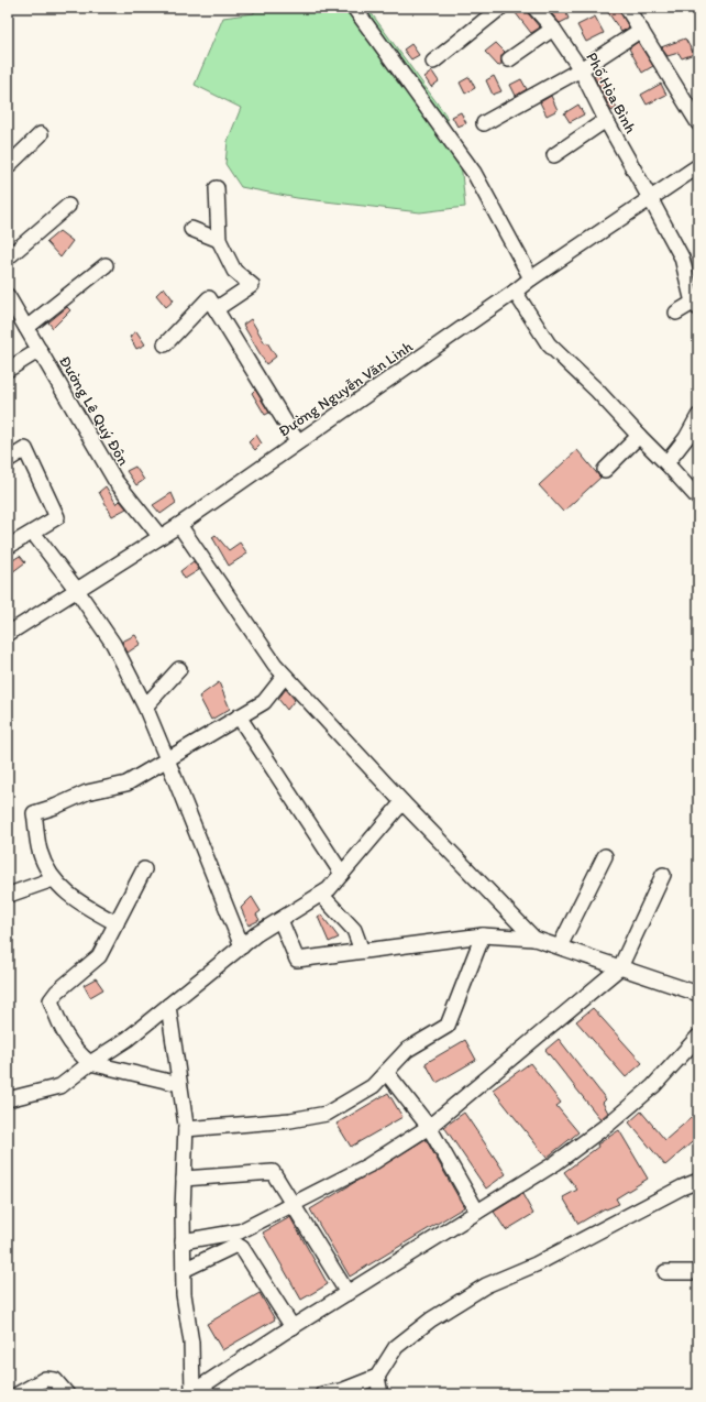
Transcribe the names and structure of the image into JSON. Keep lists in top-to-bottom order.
{
  "streets": {
    "street": ["Phố Hòa Bình", "Đường Nguyễn Văn Linh", "Đường Lê Quý Đôn"]
  },
  "crossings": [
    ["Phố Hòa Bình", "Đường Nguyễn Văn Linh"],
    ["Đường Nguyễn Văn Linh", "Đường Lê Quý Đôn"]
  ]
}
